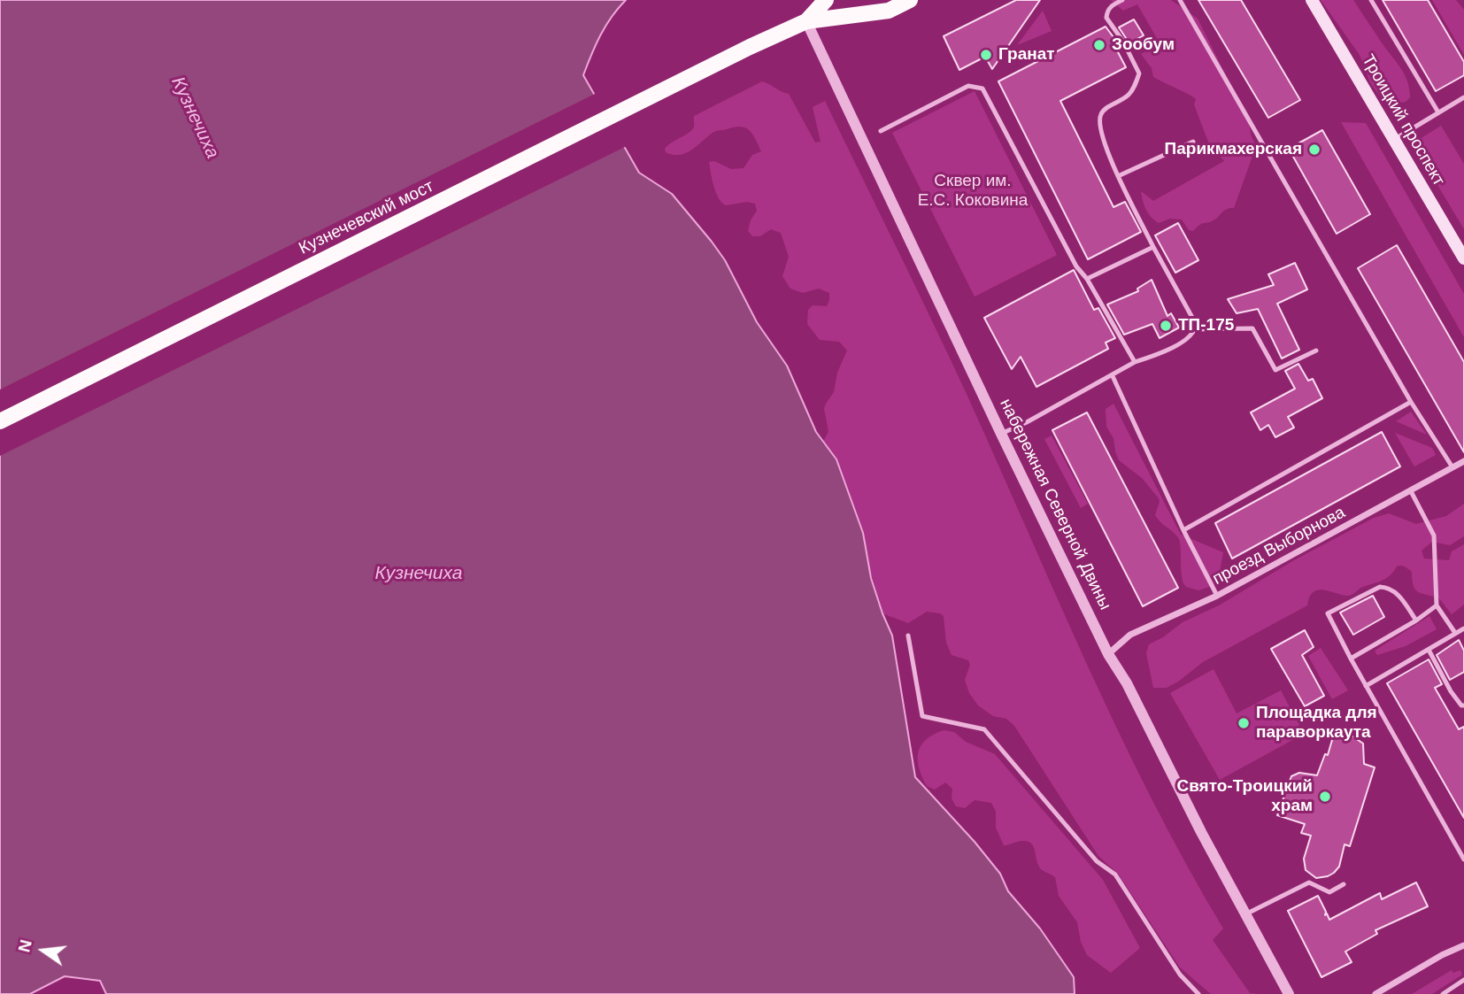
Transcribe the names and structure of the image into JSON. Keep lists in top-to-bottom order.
{
  "streets": {
    "main road": ["Троицкий проспект", "Кузнечевский мост"],
    "street": ["набережная Северной Двины", "проезд Выборнова"]
  },
  "crossings": [
    ["Кузнечевский мост", "набережная Северной Двины"],
    ["набережная Северной Двины", "проезд Выборнова"]
  ],
  "water": ["Кузнечиха"],
  "parks": ["Сквер им. Е.С. Коковина"],
  "places": [
    "Зообум",
    "Гранат",
    "Парикмахерская",
    "ТП-175",
    "Площадка для параворкаута",
    "Свято-Троицкий храм"
  ],
  "north": "left"
}
